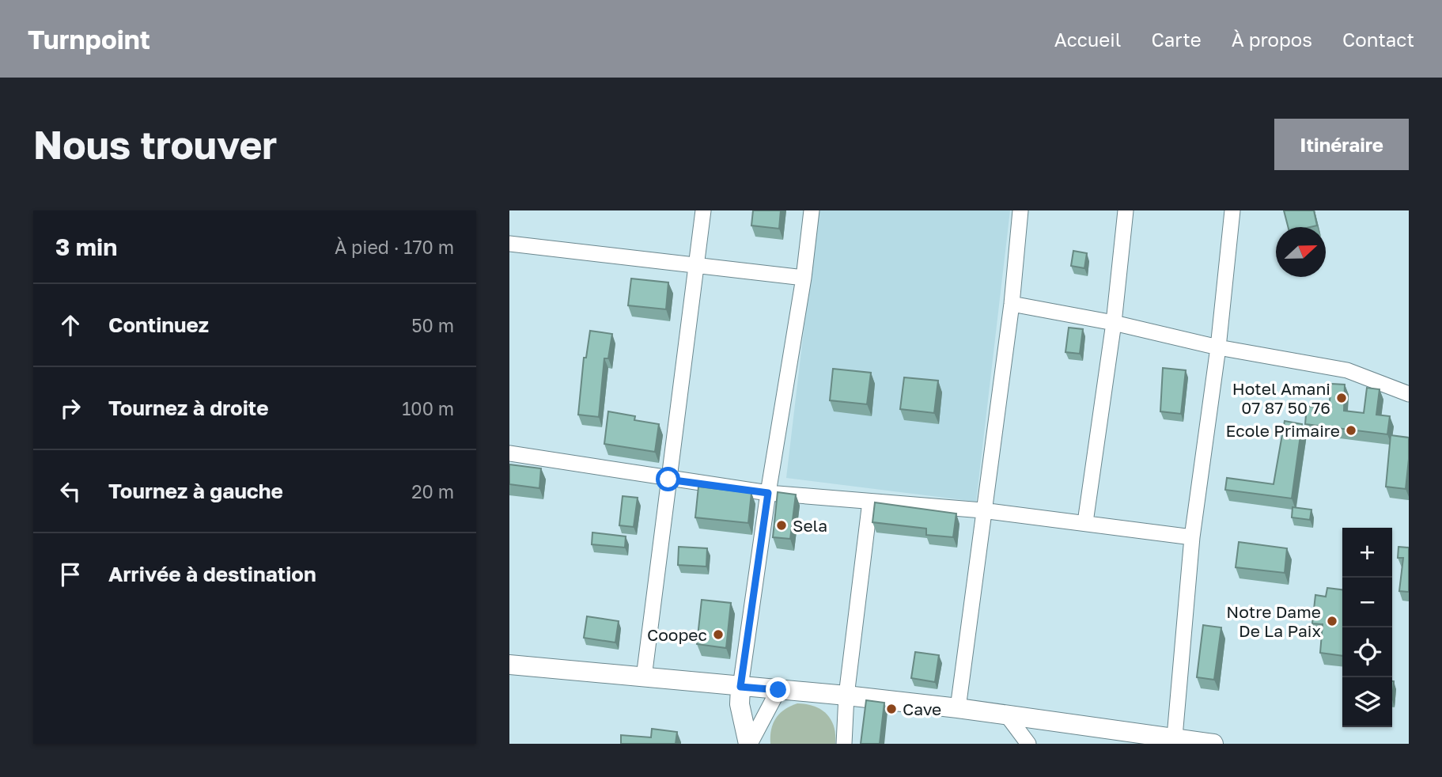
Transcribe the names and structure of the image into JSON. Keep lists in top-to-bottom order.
{
  "places": [
    "Hotel Amani 07 87 50 76",
    "Ecole Primaire",
    "Sela",
    "Notre Dame De La Paix",
    "Coopec",
    "Cave"
  ],
  "north": "right",
  "page": {
    "header": "Turnpoint",
    "nav": [
      "Accueil",
      "Carte",
      "À propos",
      "Contact"
    ],
    "buttons": "Itinéraire",
    "title": "Nous trouver",
    "heading": ["3 min", "À pied · 170 m"],
    "list": [
      ["Continuez", "50 m"],
      ["Tournez à droite", "100 m"],
      ["Tournez à gauche", "20 m"],
      "Arrivée à destination"
    ],
    "map_buttons": ["+", "−"]
  }
}
